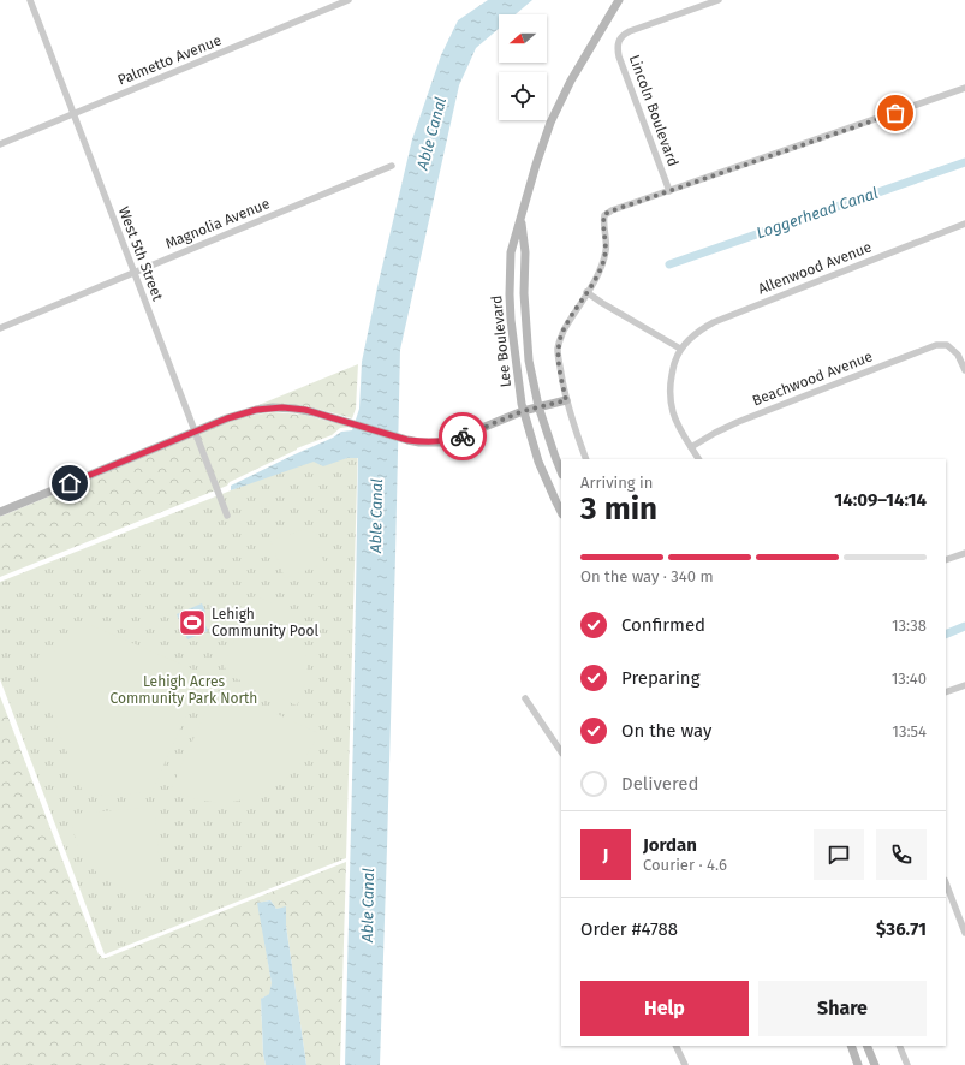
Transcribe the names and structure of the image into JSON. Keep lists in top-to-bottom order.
{
  "streets": {
    "main road": ["Lee Boulevard"],
    "street": [
      "Palmetto Avenue",
      "Lincoln Boulevard",
      "Magnolia Avenue",
      "West 5th Street",
      "Allenwood Avenue",
      "Beachwood Avenue"
    ]
  },
  "crossings": [
    ["Palmetto Avenue", "West 5th Street"],
    ["Magnolia Avenue", "West 5th Street"]
  ],
  "water": ["Able Canal", "Loggerhead Canal"],
  "parks": ["Lehigh Acres Community Park North"],
  "places": {
    "sports": ["Lehigh Community Pool"]
  },
  "north": "left",
  "page": {
    "heading": ["3 min", "Arriving in", "14:09–14:14"],
    "panel": [
      "Jordan",
      "Courier · 4.6",
      "Order #4788",
      "$36.71"
    ],
    "bar": "On the way · 340 m",
    "list": [
      ["Confirmed", "13:38"],
      ["Preparing", "13:40"],
      ["On the way", "13:54"],
      "Delivered"
    ],
    "round": "J",
    "buttons": ["Help", "Share"]
  }
}
